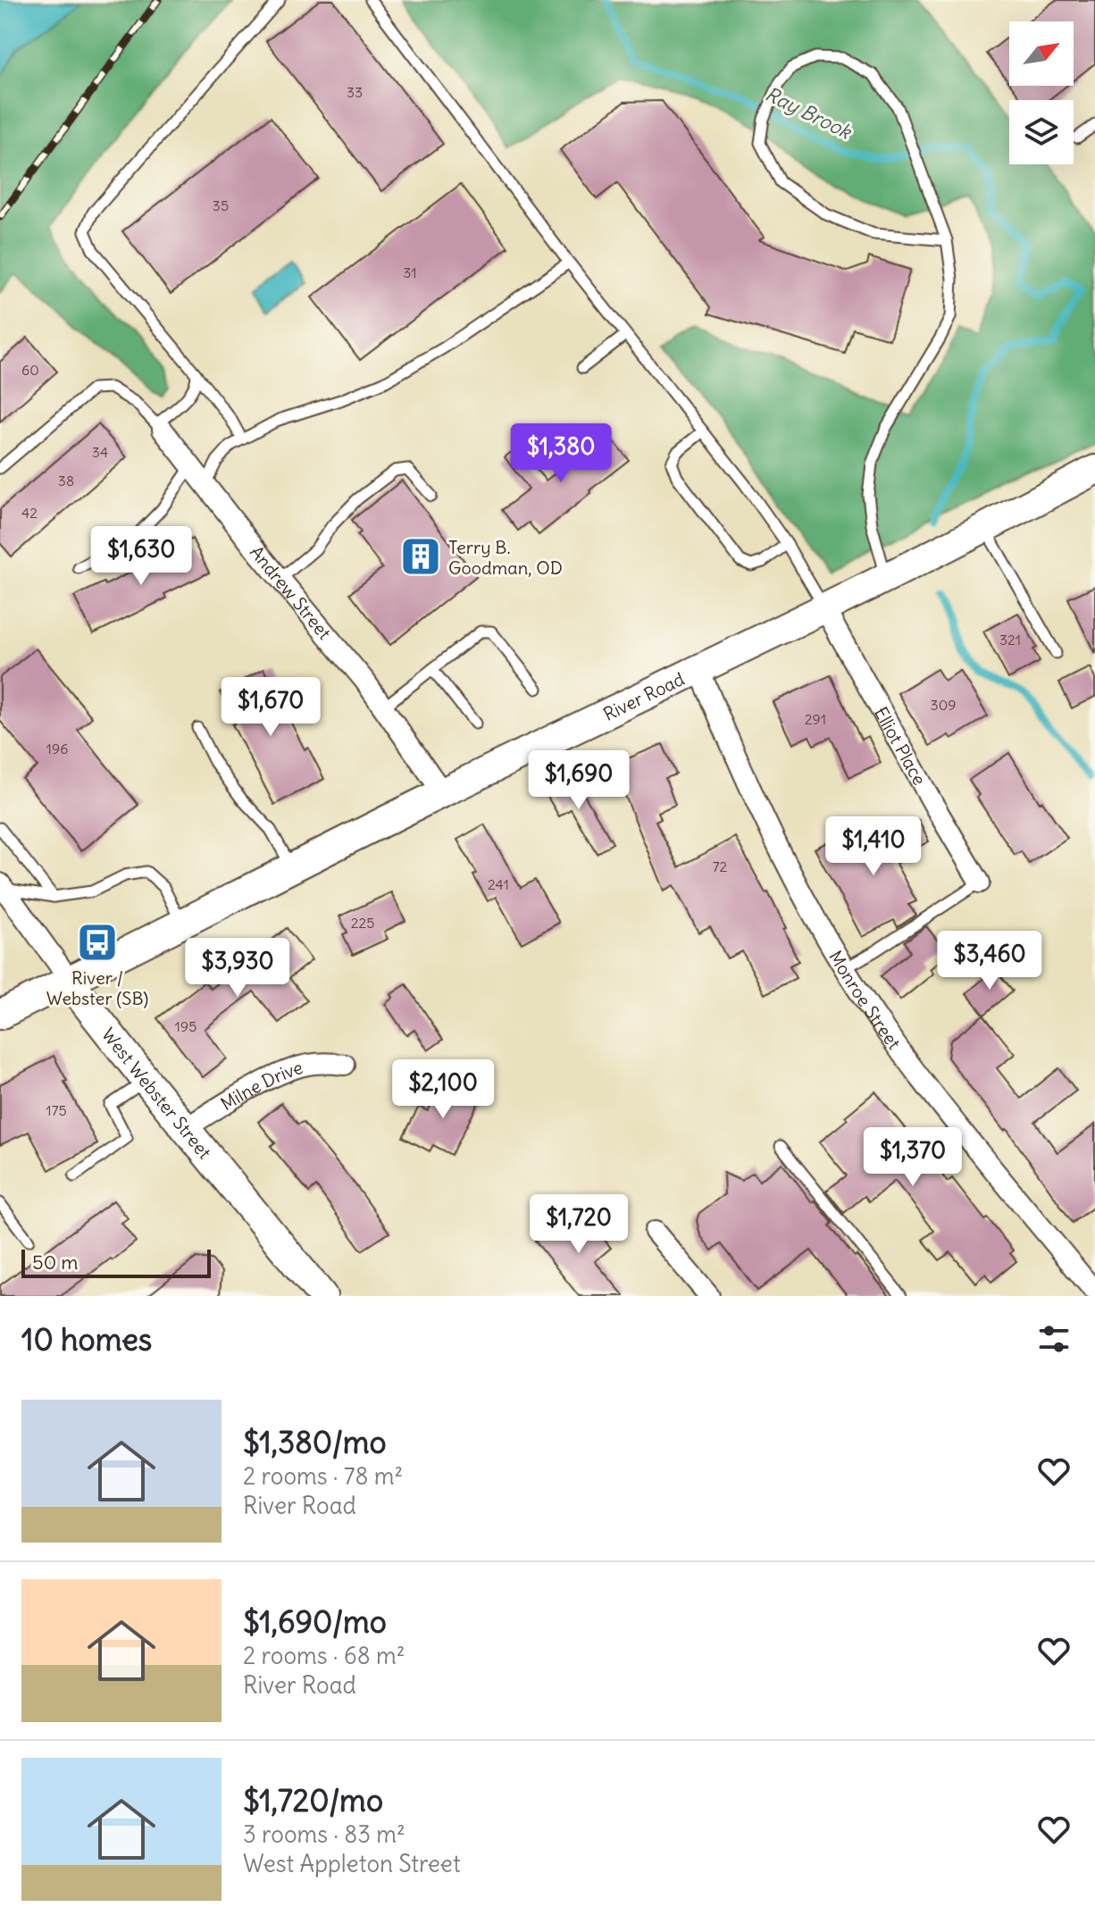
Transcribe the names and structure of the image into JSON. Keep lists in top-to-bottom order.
{
  "streets": {
    "street": [
      "Andrew Street",
      "River Road",
      "Elliot Place",
      "Monroe Street",
      "Milne Drive",
      "West Webster Street"
    ]
  },
  "crossings": [
    ["Andrew Street", "River Road"],
    ["River Road", "Elliot Place"],
    ["River Road", "Monroe Street"],
    ["River Road", "West Webster Street"],
    ["Milne Drive", "West Webster Street"]
  ],
  "water": ["Ray Brook"],
  "places": {
    "building": ["Terry B. Goodman, OD"],
    "bus stop": ["River / Webster (SB)"]
  },
  "house_numbers": [
    "33",
    "35",
    "31",
    "60",
    "34",
    "38",
    "42",
    "321",
    "309",
    "291",
    "196",
    "72",
    "241",
    "225",
    "195",
    "175"
  ],
  "scale_bar": "50 m",
  "north": "top right",
  "page": {
    "price": [
      "$1,380",
      "$1,630",
      "$1,670",
      "$1,690",
      "$1,410",
      "$3,460",
      "$3,930",
      "$2,100",
      "$1,370",
      "$1,720"
    ],
    "scale": "50 m",
    "heading": "10 homes",
    "list": [
      {
        "name": "$1,380/mo",
        "note": "2 rooms · 78 m² · River Road"
      },
      {
        "name": "$1,690/mo",
        "note": "2 rooms · 68 m² · River Road"
      },
      {
        "name": "$1,720/mo",
        "note": "3 rooms · 83 m² · West Appleton Street"
      }
    ]
  }
}
